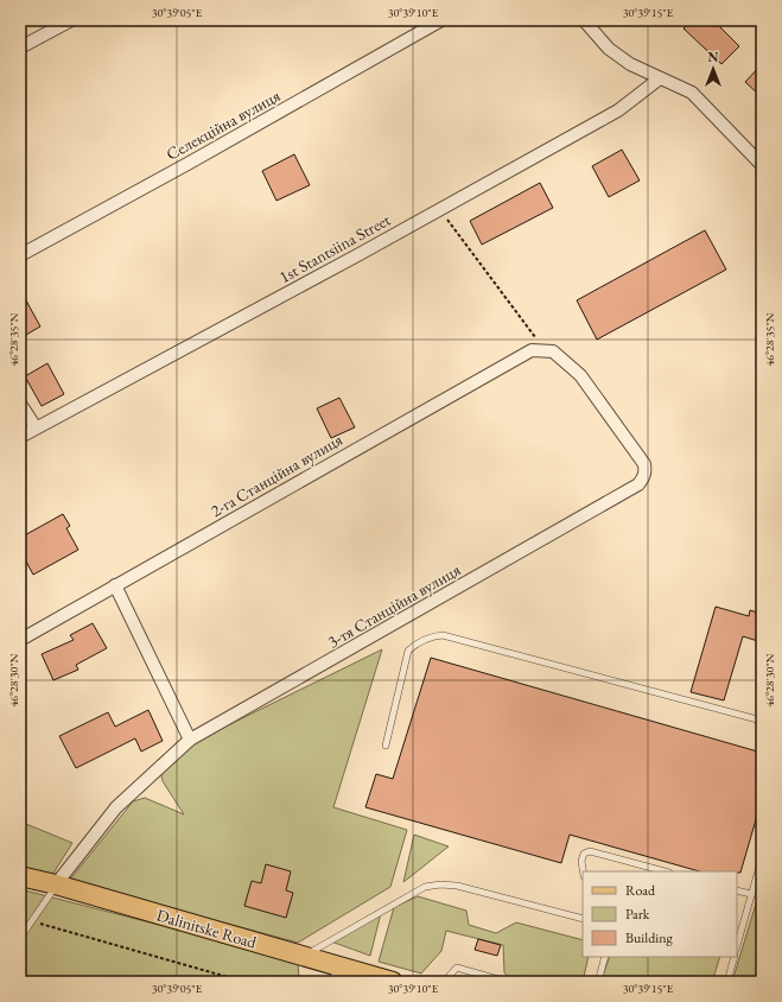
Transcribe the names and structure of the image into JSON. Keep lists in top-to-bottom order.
{
  "streets": {
    "main road": ["Dalinitske Road"],
    "street": [
      "Селекційна вулиця",
      "1st Stantsiina Street",
      "2-га Станційна вулиця",
      "3-тя Станційна вулиця"
    ]
  },
  "crossings": [
    ["2-га Станційна вулиця", "3-тя Станційна вулиця"],
    ["3-тя Станційна вулиця", "Dalinitske Road"]
  ],
  "legend": ["Road", "Park", "Building"],
  "north": "top",
  "coordinates": [
    "30°39'05\"E",
    "30°39'10\"E",
    "30°39'15\"E",
    "46°28'35\"N",
    "46°28'30\"N"
  ]
}
